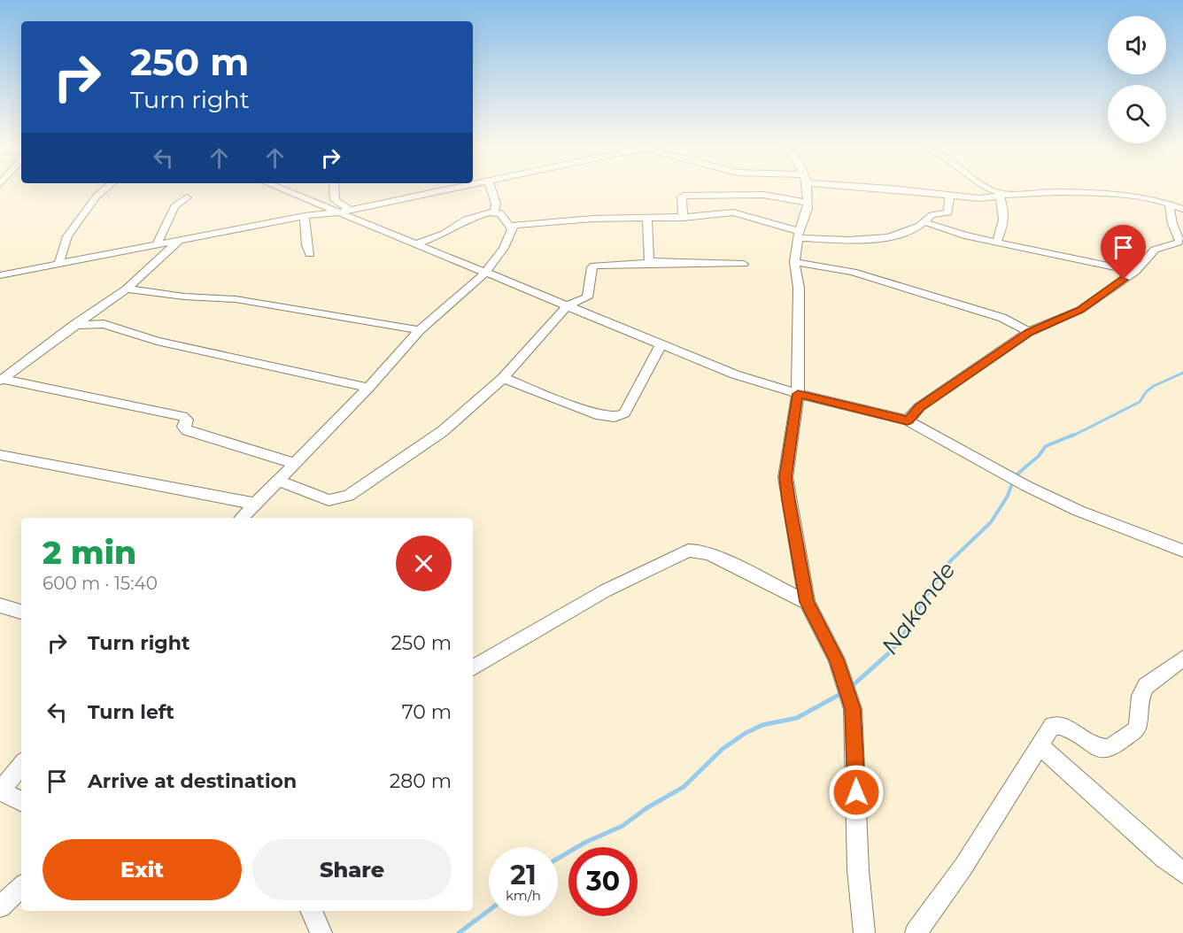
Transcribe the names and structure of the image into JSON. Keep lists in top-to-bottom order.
{
  "water": ["Nakonde"],
  "page": {
    "turn": ["250 m", "Turn right"],
    "heading": ["2 min", "600 m · 15:40"],
    "list": [
      {
        "name": "Turn right",
        "value": "250 m"
      },
      {
        "name": "Turn left",
        "value": "70 m"
      },
      {
        "name": "Arrive at destination",
        "value": "280 m"
      }
    ],
    "buttons": ["Exit", "Share"],
    "speed": "21 km/h",
    "limit": "30"
  }
}
